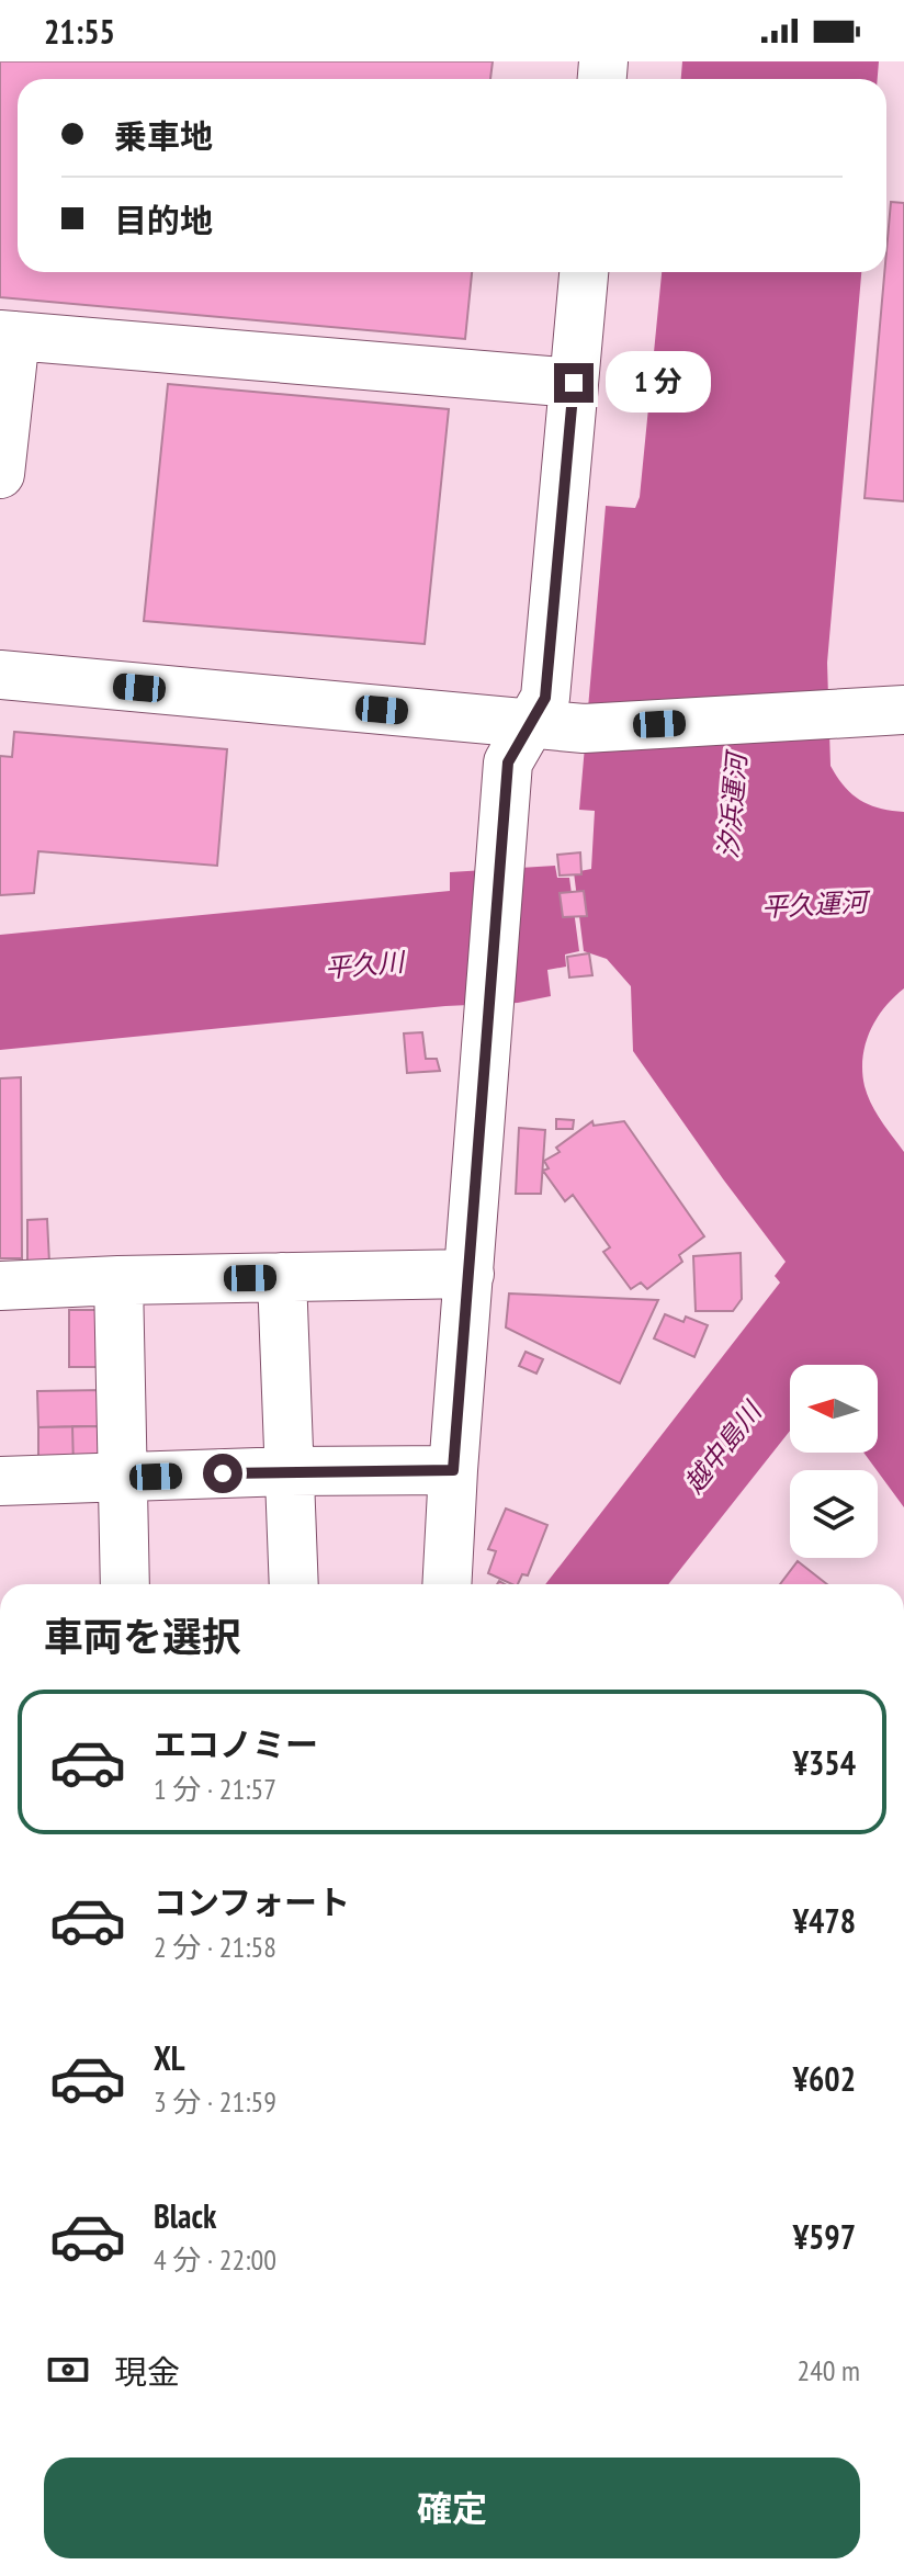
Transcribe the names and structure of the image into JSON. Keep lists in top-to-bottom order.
{
  "water": [
    "汐浜運河",
    "平久運河",
    "平久川",
    "越中島川"
  ],
  "north": "left",
  "page": {
    "status": "21:55",
    "banner": ["乗車地", "目的地"],
    "bubble": "1 分",
    "heading": "車両を選択",
    "list": [
      {
        "name": "エコノミー",
        "note": "1 分 · 21:57",
        "value": "¥354"
      },
      {
        "name": "コンフォート",
        "note": "2 分 · 21:58",
        "value": "¥478"
      },
      {
        "name": "XL",
        "note": "3 分 · 21:59",
        "value": "¥602"
      },
      {
        "name": "Black",
        "note": "4 分 · 22:00",
        "value": "¥597"
      }
    ],
    "pay": ["現金", "240 m"],
    "buttons": "確定"
  }
}
